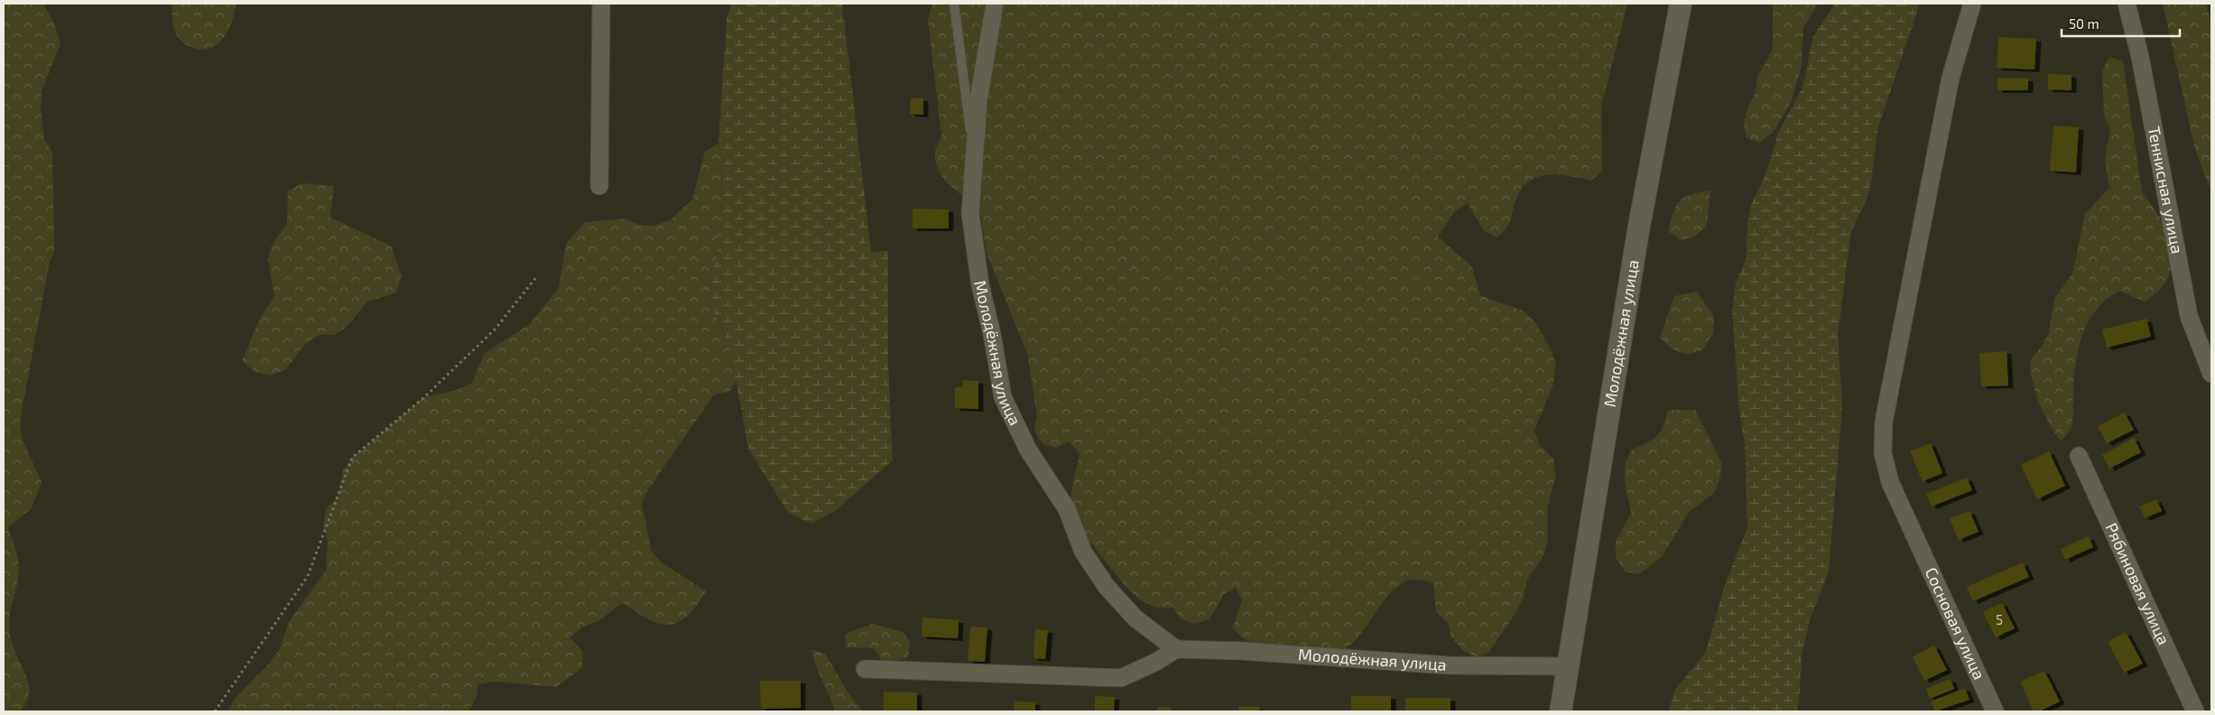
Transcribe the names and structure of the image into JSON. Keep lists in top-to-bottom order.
{
  "streets": {
    "street": [
      "Теннисная улица",
      "Молодёжная улица",
      "Рябиновая улица",
      "Сосновая улица"
    ]
  },
  "house_numbers": ["5"],
  "scale_bar": "50 m"
}
